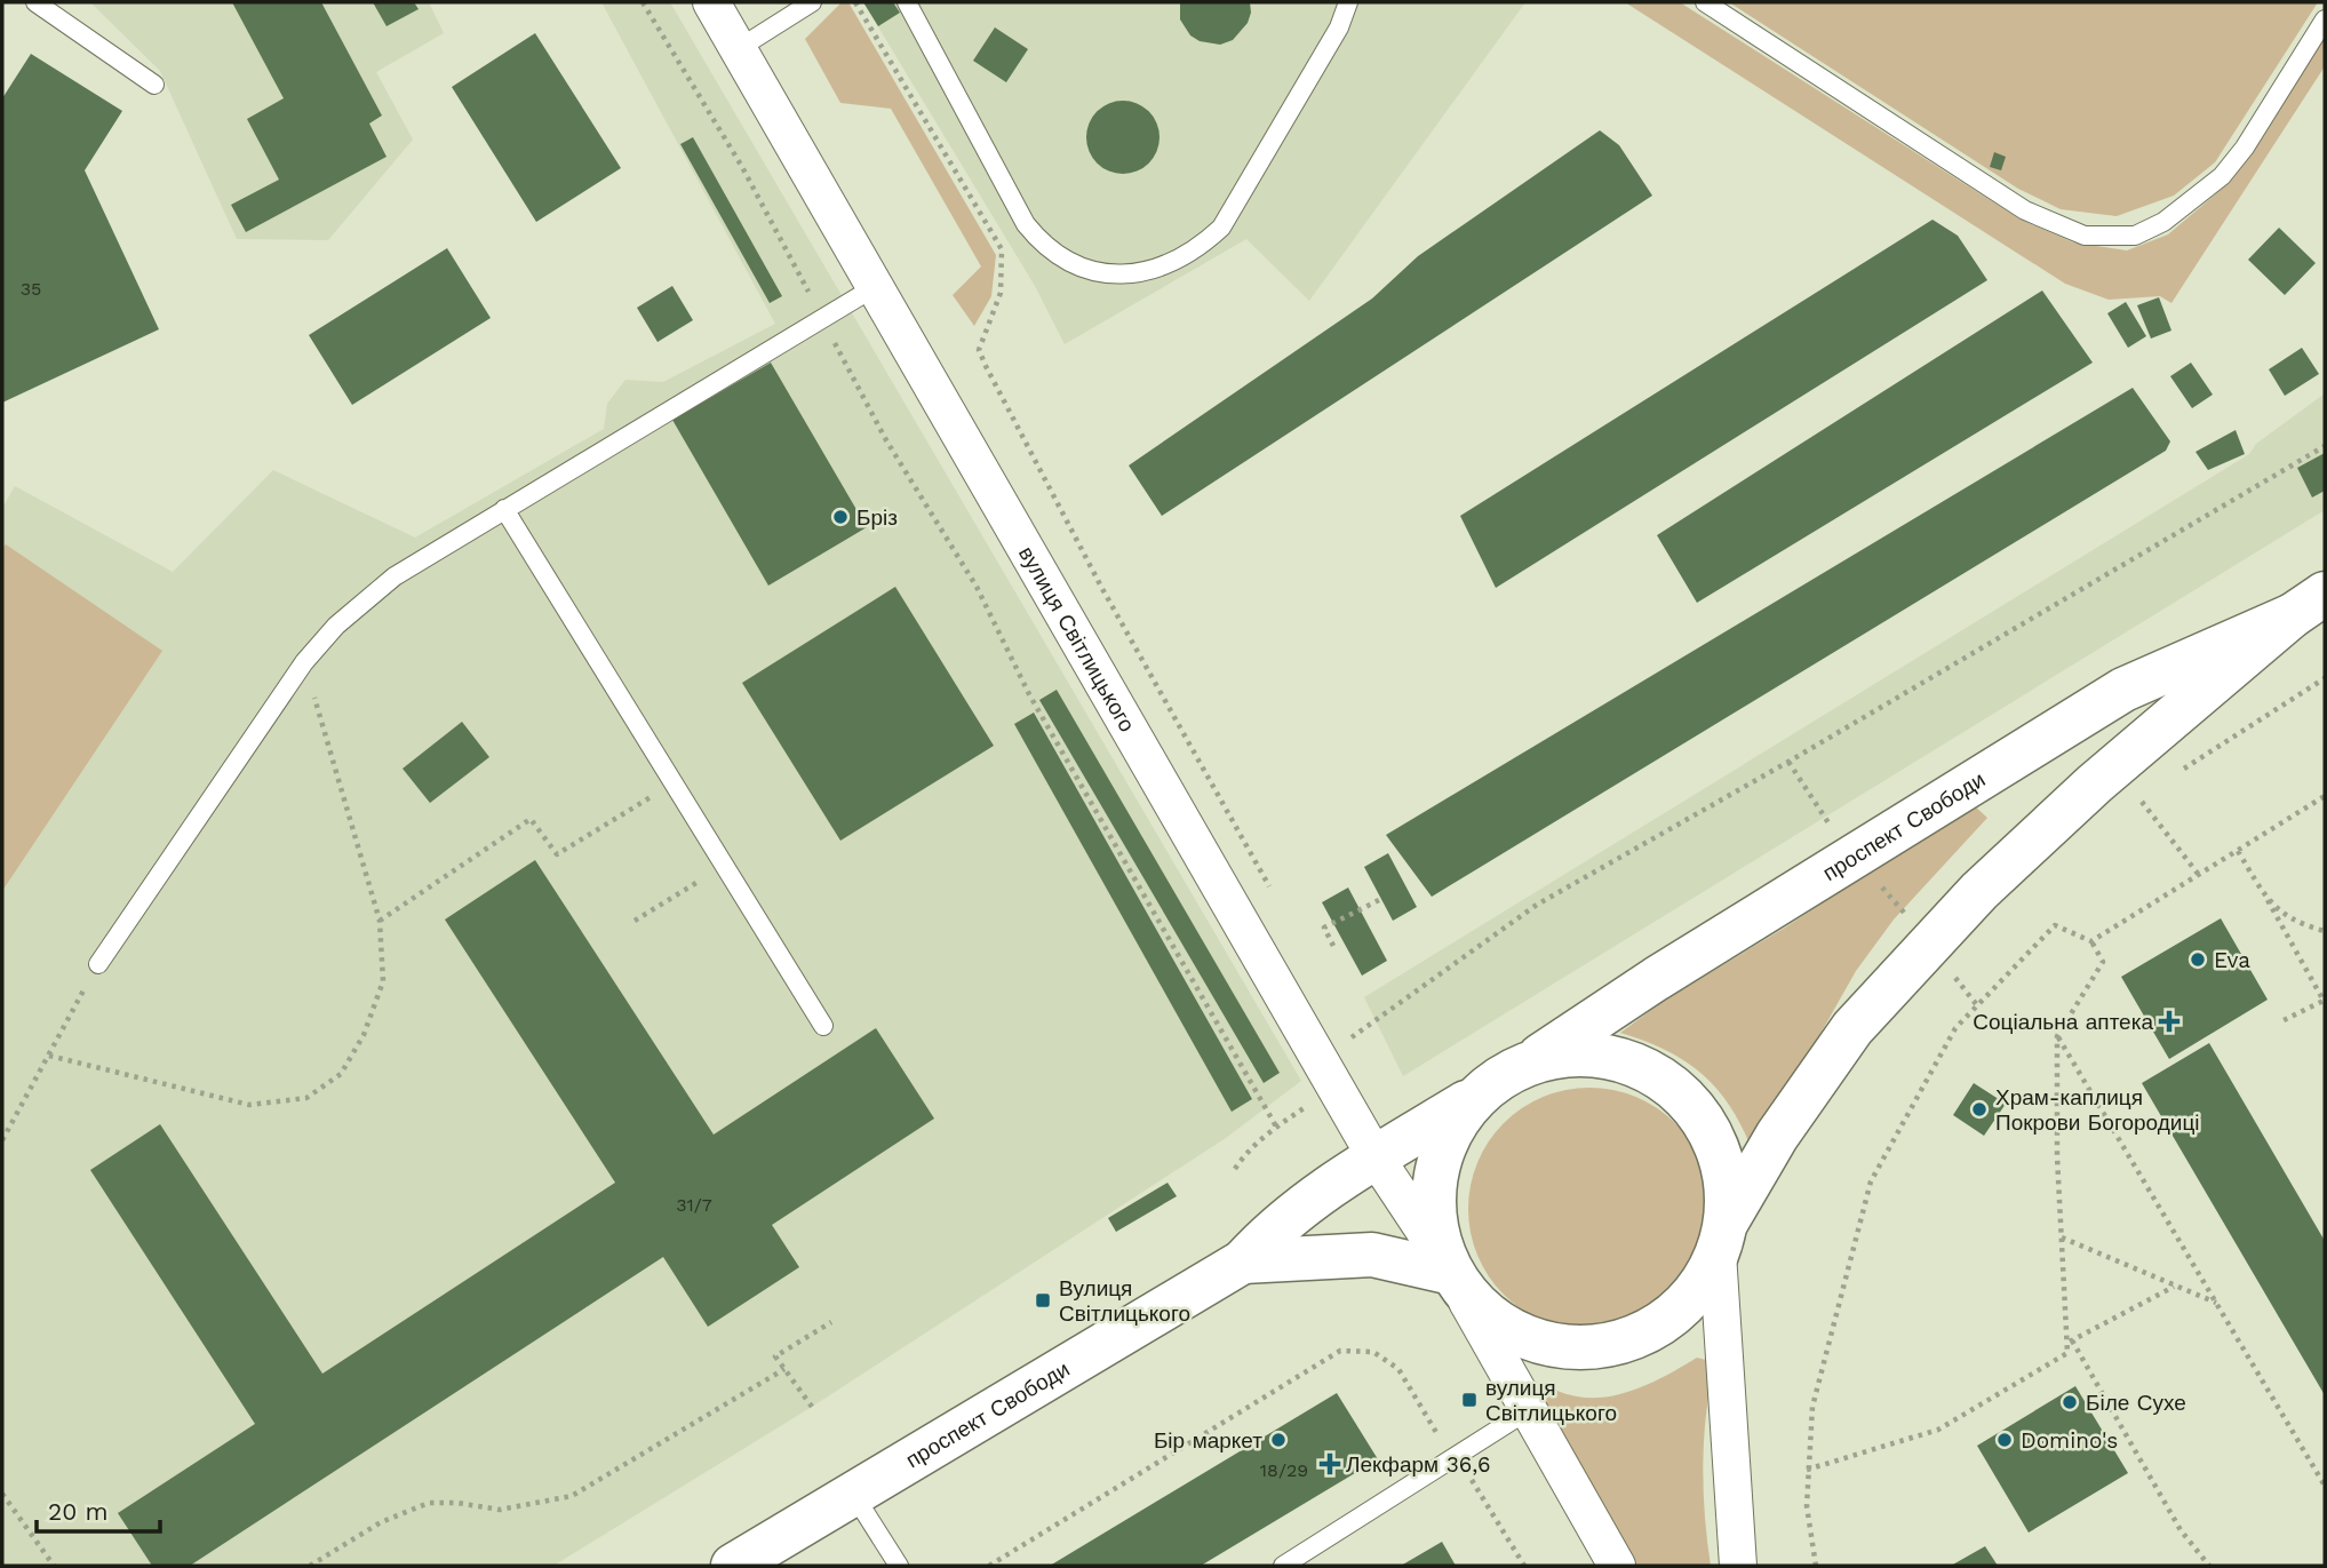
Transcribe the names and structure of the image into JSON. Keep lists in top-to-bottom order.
{
  "streets": {
    "street": ["вулиця Світлицького", "проспект Свободи"]
  },
  "crossings": [
    ["вулиця Світлицького", "проспект Свободи"]
  ],
  "places": {
    "other": [
      "Бріз",
      "Eva",
      "Храм-каплиця Покрови Богородиці",
      "Біле Сухе",
      "Бір маркет",
      "Domino's"
    ],
    "health": ["Соціальна аптека", "Лекфарм 36,6"],
    "transit": ["Вулиця Світлицького", "вулиця Світлицького"]
  },
  "house_numbers": ["35", "31/7", "18/29"],
  "scale_bar": "20 m"
}
